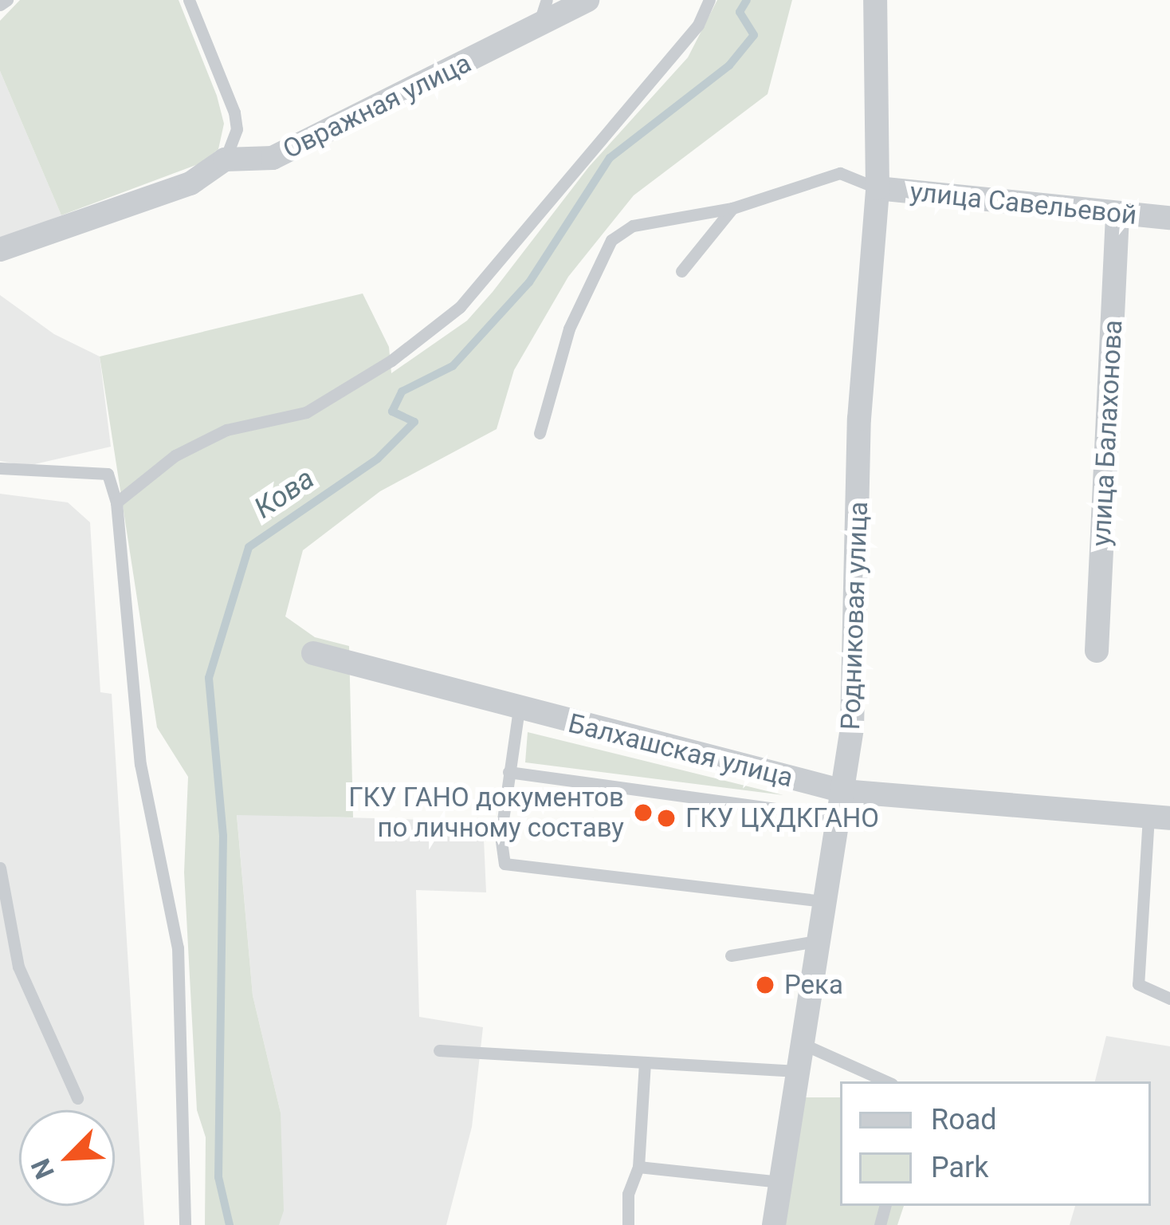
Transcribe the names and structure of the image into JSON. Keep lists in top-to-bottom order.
{
  "streets": {
    "street": [
      "Овражная улица",
      "улица Савельевой",
      "улица Балахонова",
      "Родниковая улица",
      "Балхашская улица"
    ]
  },
  "crossings": [
    ["улица Савельевой", "улица Балахонова"],
    ["улица Савельевой", "Родниковая улица"],
    ["Родниковая улица", "Балхашская улица"]
  ],
  "water": ["Кова"],
  "places": ["ГКУ ГАНО документов по личному составу", "ГКУ ЦХДКГАНО", "Река"],
  "legend": ["Road", "Park"],
  "north": "bottom left"
}
